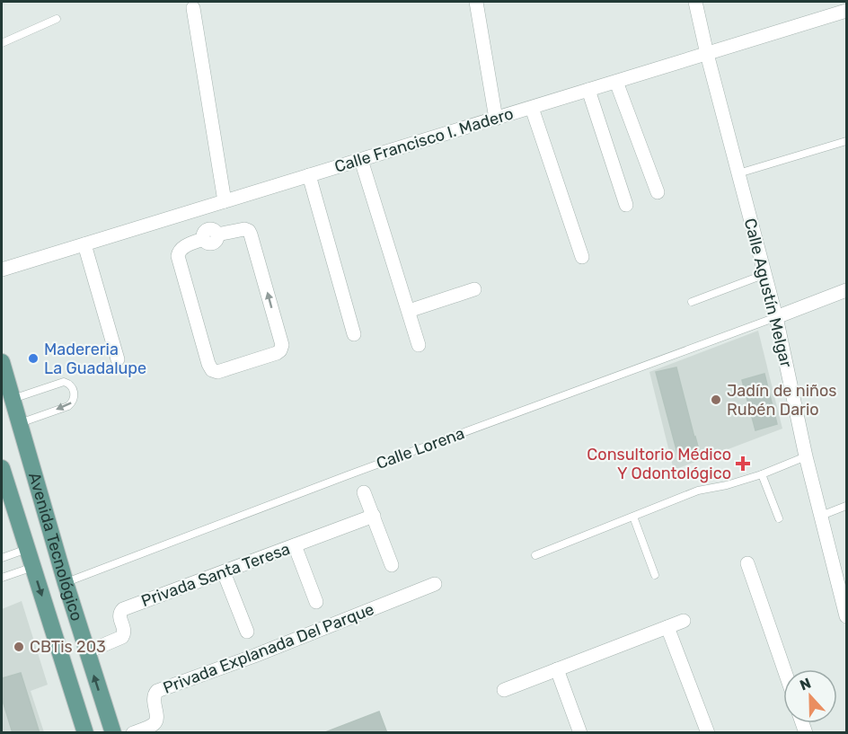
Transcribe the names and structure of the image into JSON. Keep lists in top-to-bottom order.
{
  "streets": {
    "main road": ["Avenida Tecnológico"],
    "street": [
      "Calle Francisco I. Madero",
      "Calle Agustín Melgar",
      "Privada Santa Teresa",
      "Privada Explanada Del Parque"
    ],
    "lane": ["Calle Lorena"]
  },
  "crossings": [
    ["Calle Francisco I. Madero", "Calle Agustín Melgar"],
    ["Calle Agustín Melgar", "Calle Lorena"],
    ["Calle Lorena", "Avenida Tecnológico"],
    ["Avenida Tecnológico", "Privada Santa Teresa"]
  ],
  "places": {
    "other": ["Madereria La Guadalupe", "Jadín de niños Rubén Dario", "CBTis 203"],
    "health": ["Consultorio Médico Y Odontológico"]
  },
  "north": "top"
}
